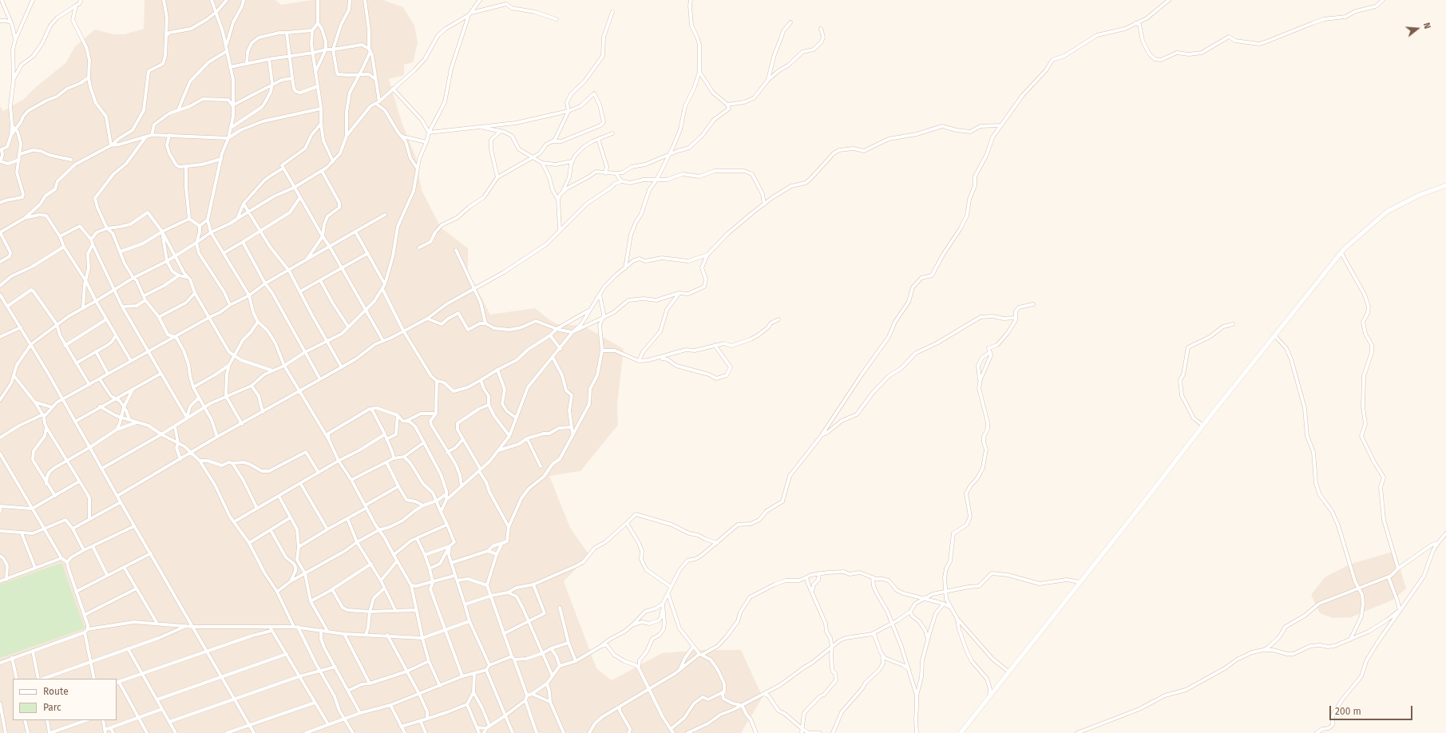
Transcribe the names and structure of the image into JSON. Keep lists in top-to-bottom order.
{
  "legend": ["Route", "Parc"],
  "scale_bar": "200 m",
  "north": "right"
}
